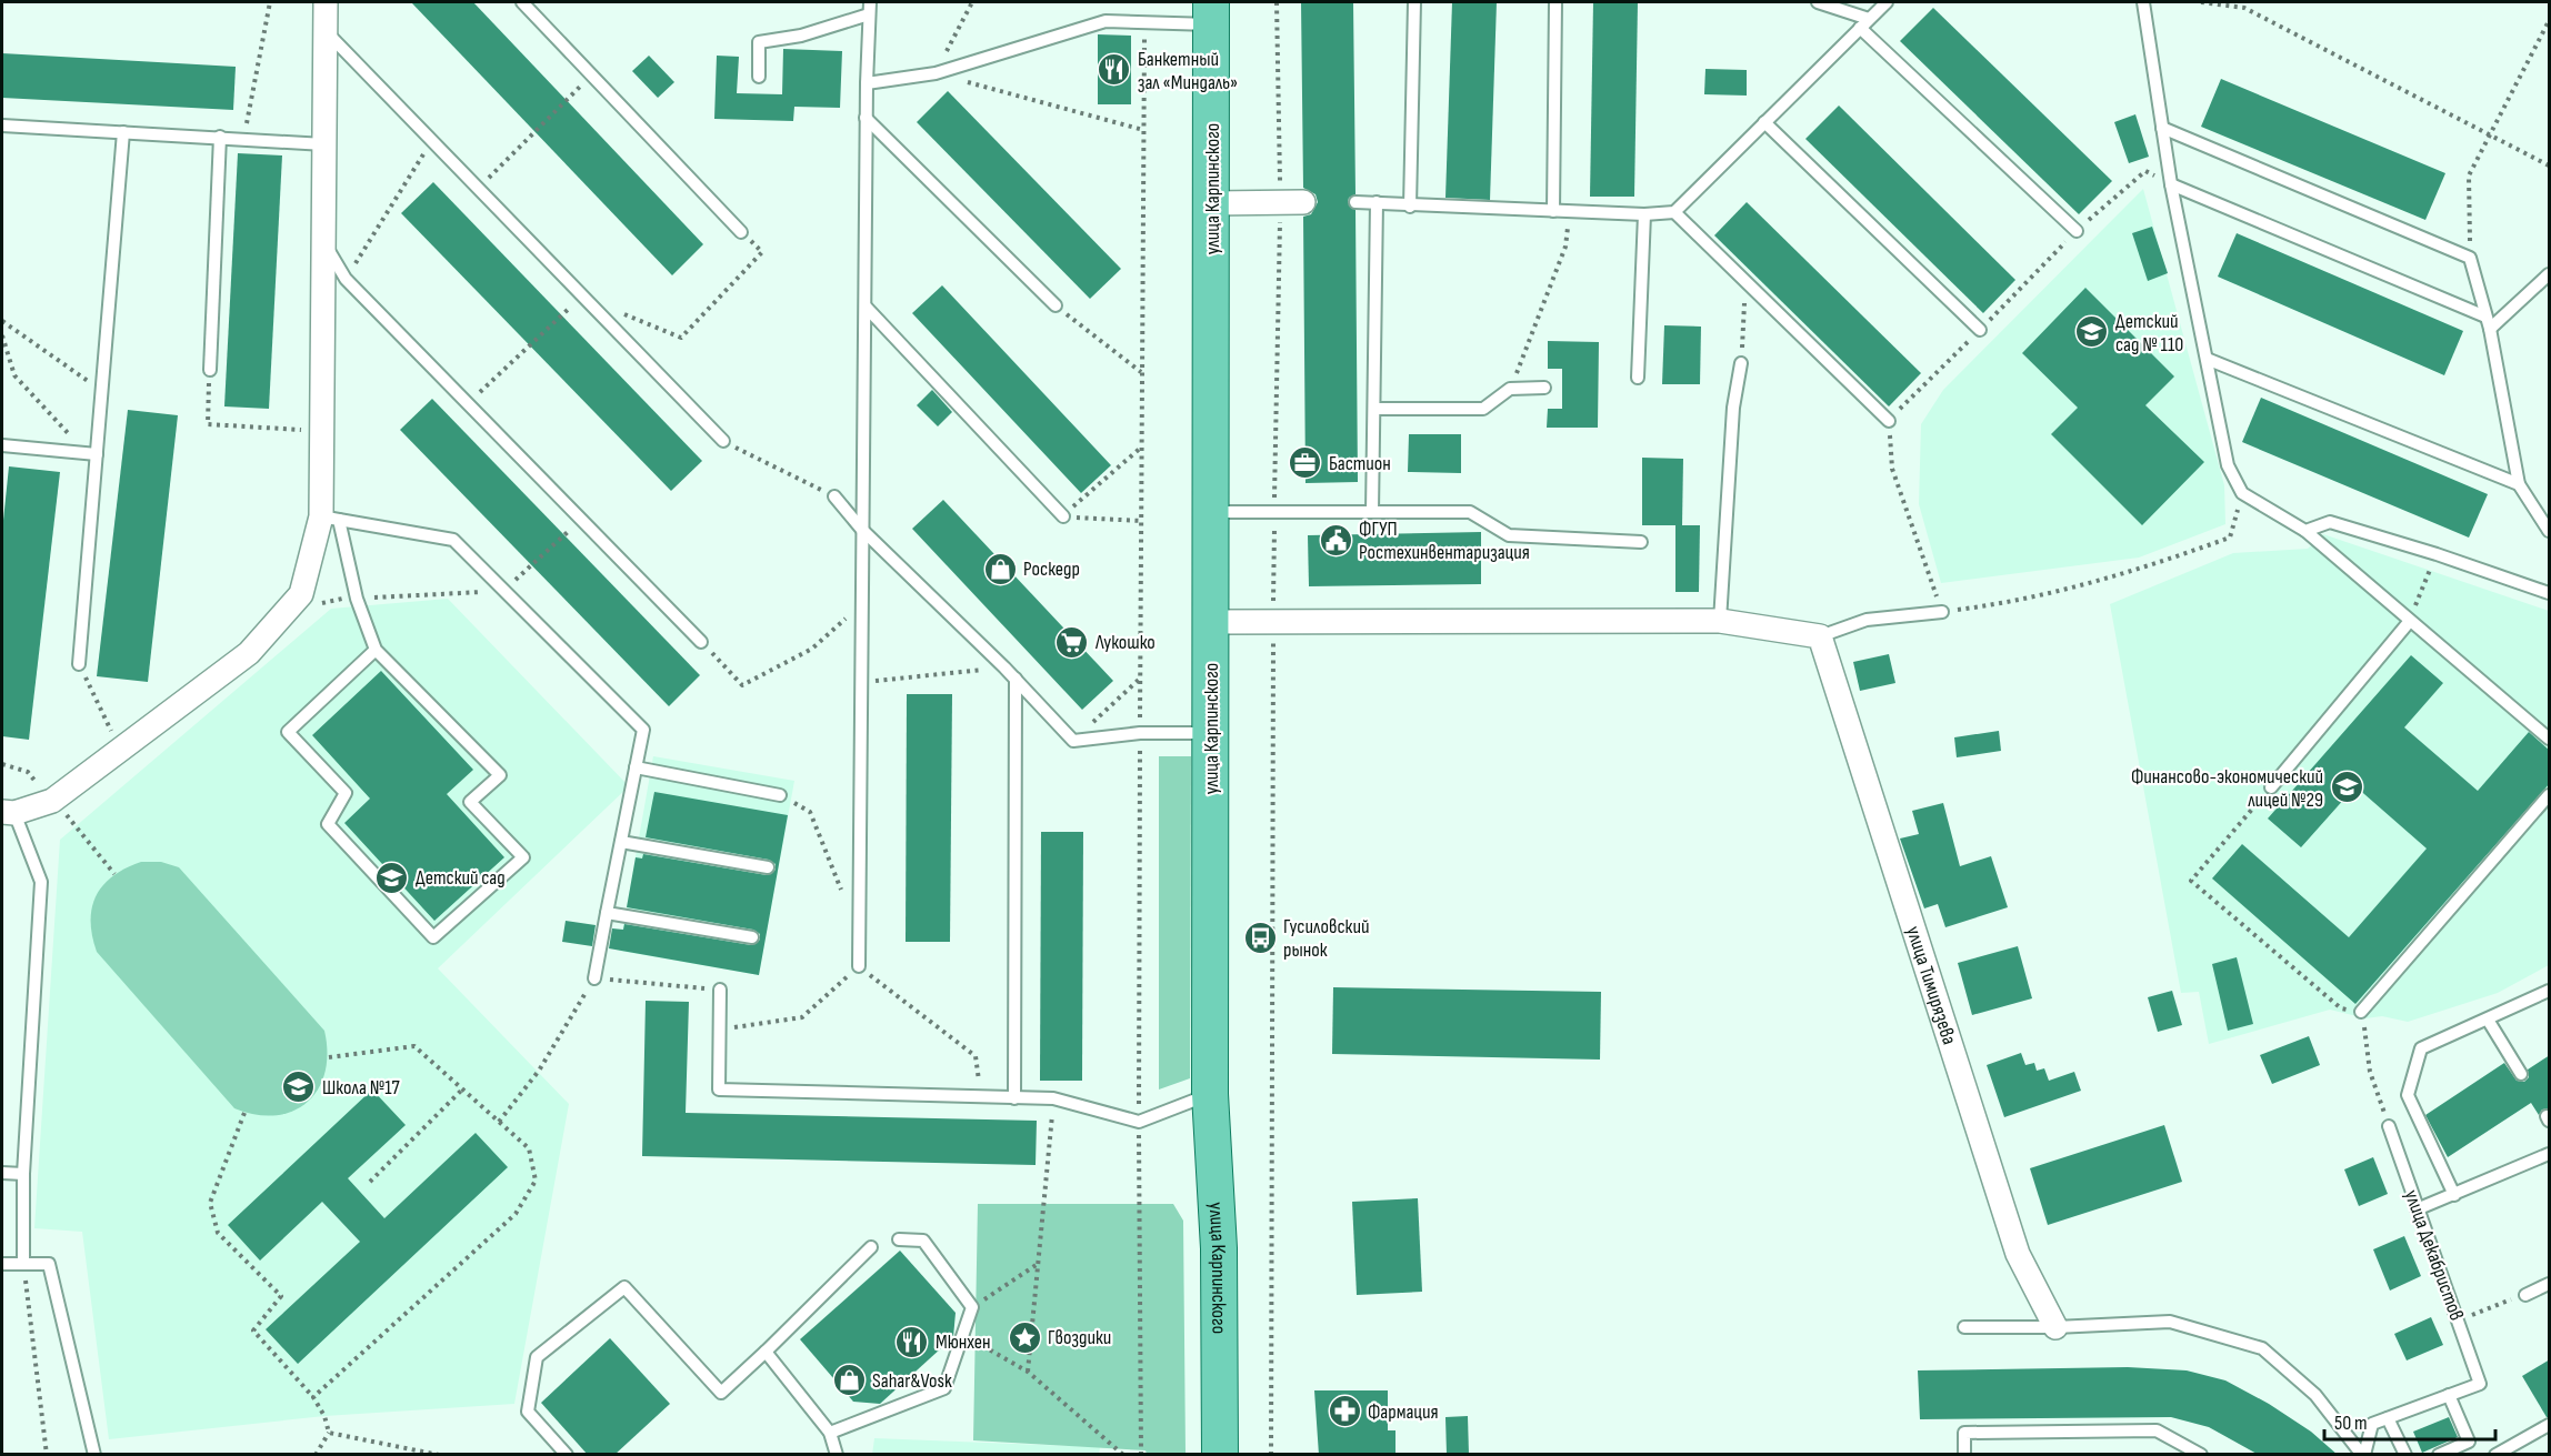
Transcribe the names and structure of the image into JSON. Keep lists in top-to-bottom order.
{
  "streets": {
    "main road": ["улица Карпинского"],
    "street": ["улица Тимирязева"],
    "lane": ["улица Декабристов"]
  },
  "places": {
    "restaurant": ["Банкетный зал «Миндаль»", "Мюнхен"],
    "school or university": [
      "Детский сад № 110",
      "Финансово-экономический лицей №29",
      "Детский сад",
      "Школа №17"
    ],
    "office": ["Бастион"],
    "public building": ["ФГУП Ростехинвентаризация"],
    "shop": ["Роскедр", "Sahar&Vosk"],
    "supermarket": ["Лукошко"],
    "bus stop": ["Гусиловский рынок"],
    "place": ["Гвоздики"],
    "pharmacy": ["Фармация"]
  },
  "scale_bar": "50 m"
}
